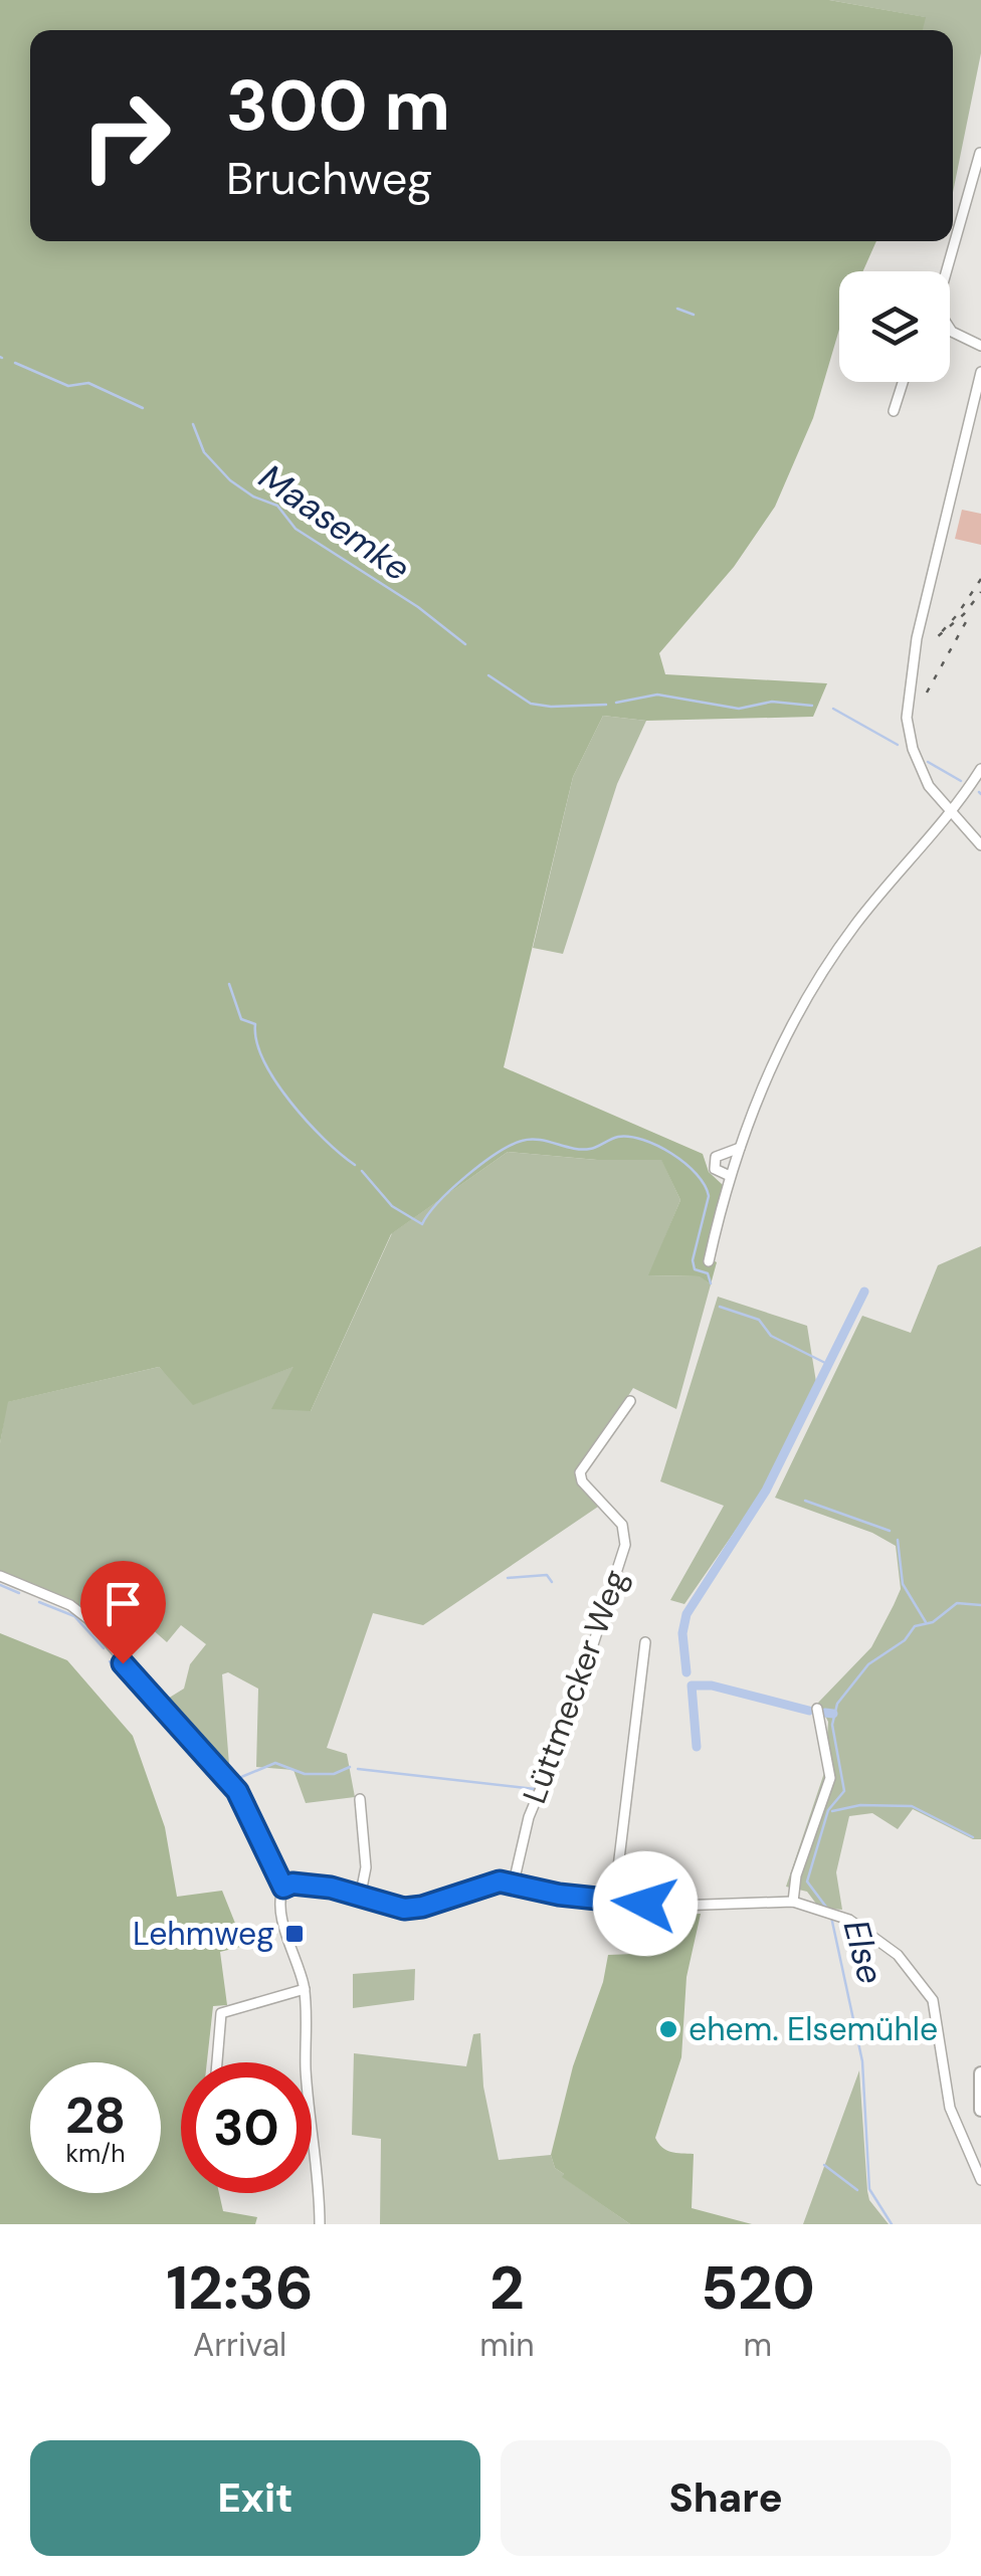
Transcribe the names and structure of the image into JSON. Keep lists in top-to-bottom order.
{
  "streets": {
    "street": ["Lüttmecker Weg"]
  },
  "water": ["Maasemke", "Else"],
  "places": {
    "transit": ["Lehmweg"],
    "other": ["ehem. Elsemühle"]
  },
  "page": {
    "turn": ["300 m", "Bruchweg"],
    "speed": "28 km/h",
    "limit": "30",
    "eta": [
      "12:36",
      "Arrival",
      "2",
      "min",
      "520",
      "m"
    ],
    "buttons": ["Exit", "Share"]
  }
}
